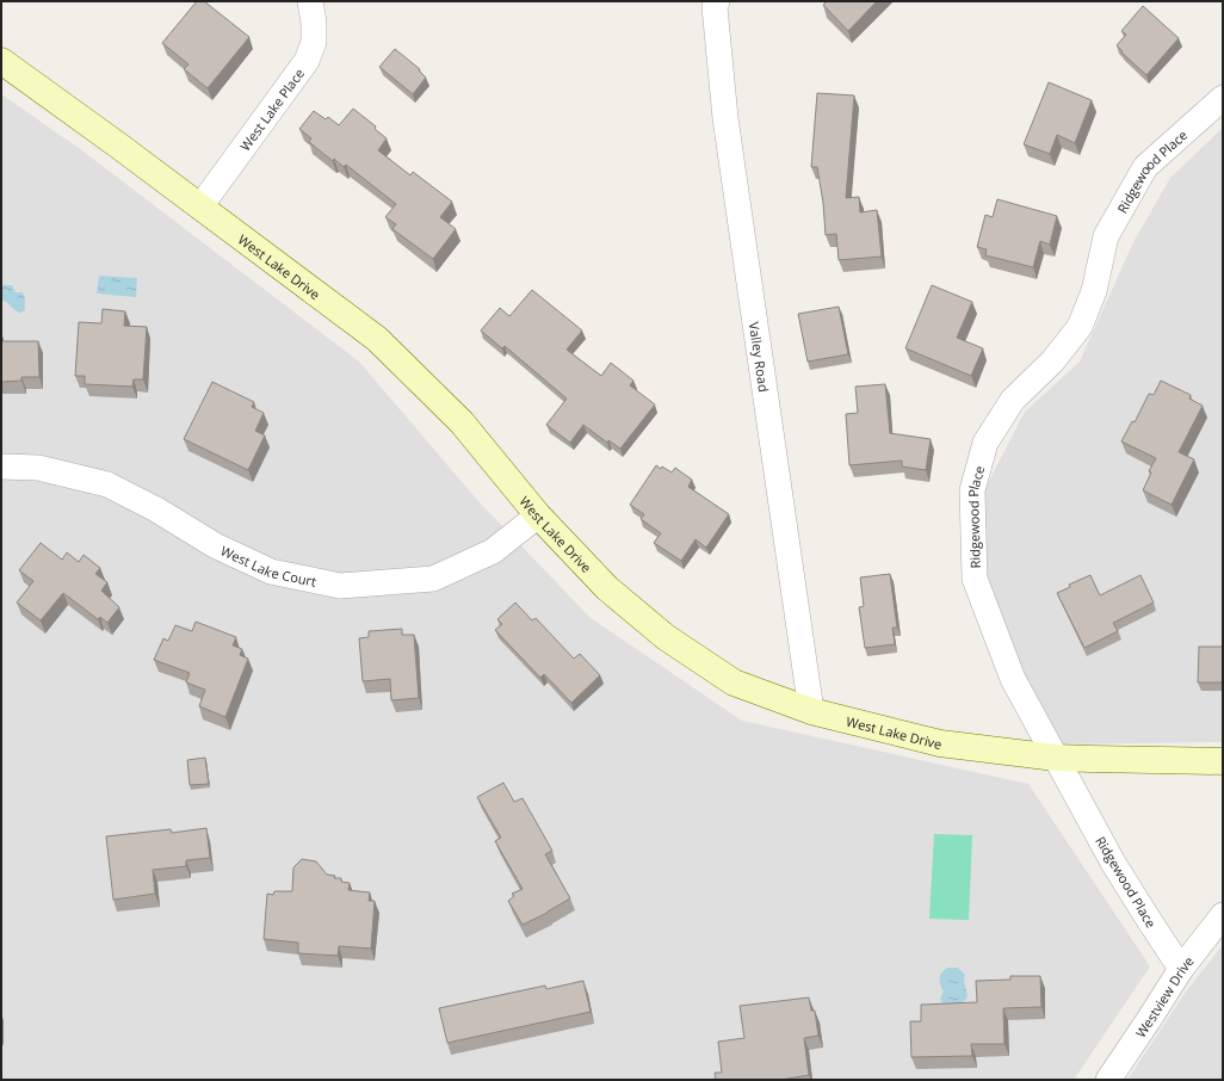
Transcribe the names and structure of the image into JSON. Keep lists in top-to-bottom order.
{
  "streets": {
    "main road": ["West Lake Drive"],
    "street": [
      "West Lake Place",
      "Ridgewood Place",
      "Valley Road",
      "West Lake Court",
      "Westview Drive"
    ]
  },
  "crossings": [
    ["West Lake Place", "West Lake Drive"],
    ["Ridgewood Place", "West Lake Drive"],
    ["Ridgewood Place", "Westview Drive"],
    ["West Lake Drive", "Valley Road"],
    ["West Lake Drive", "West Lake Court"]
  ]
}
